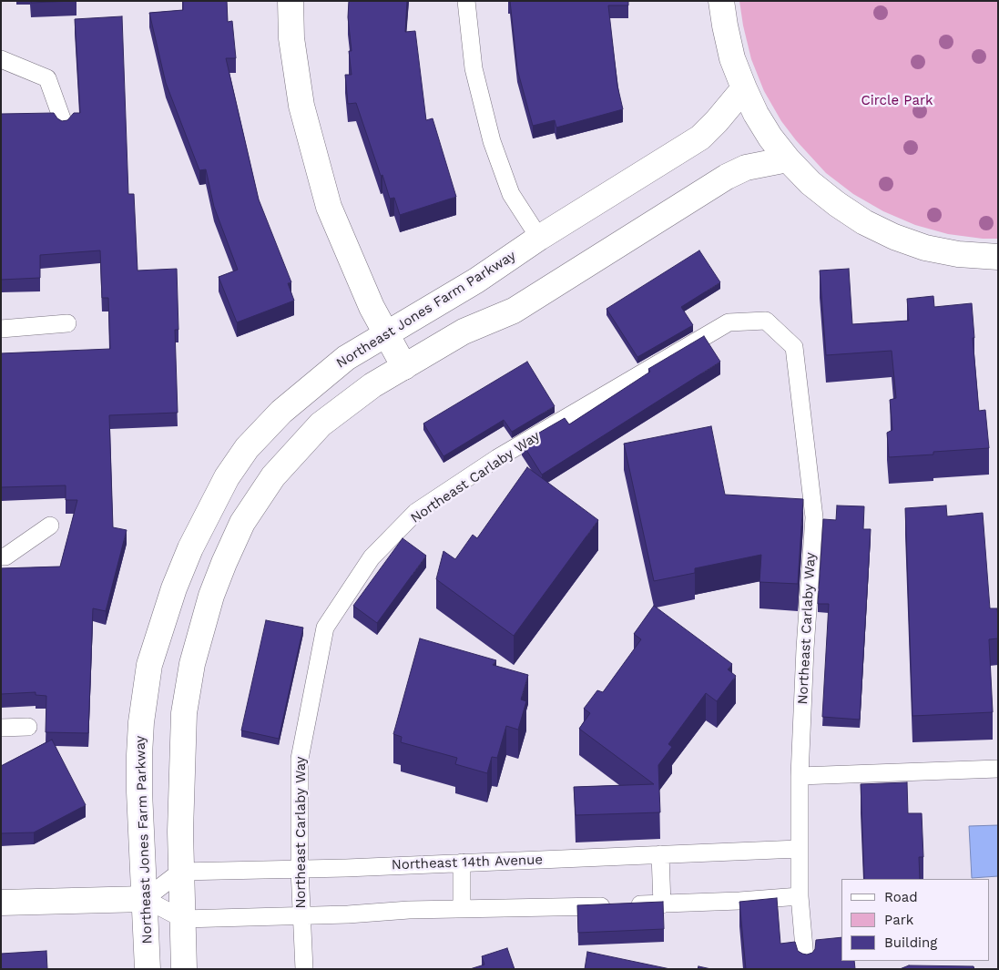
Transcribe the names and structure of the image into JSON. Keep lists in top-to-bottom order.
{
  "streets": {
    "street": ["Northeast Jones Farm Parkway"],
    "lane": ["Northeast Carlaby Way", "Northeast 14th Avenue"]
  },
  "crossings": [
    ["Northeast Carlaby Way", "Northeast 14th Avenue"]
  ],
  "parks": ["Circle Park"],
  "legend": ["Road", "Park", "Building"]
}
